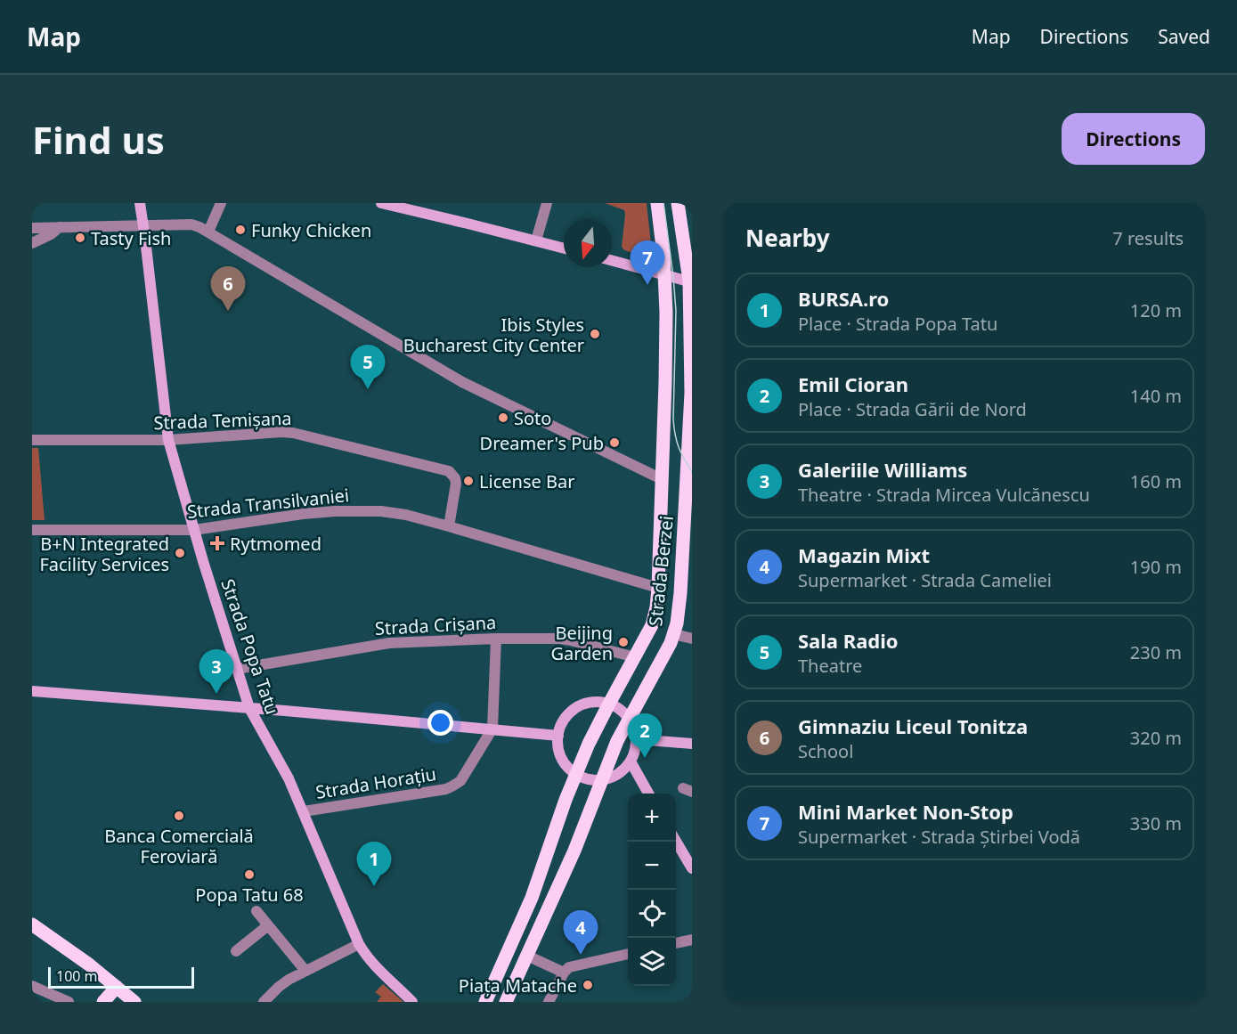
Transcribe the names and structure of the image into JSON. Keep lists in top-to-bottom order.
{
  "streets": {
    "main road": ["Strada Berzei", "Strada Popa Tatu"],
    "street": [
      "Strada Temișana",
      "Strada Transilvaniei",
      "Strada Crișana",
      "Strada Horațiu"
    ]
  },
  "crossings": [
    ["Strada Temișana", "Strada Transilvaniei"],
    ["Strada Temișana", "Strada Popa Tatu"],
    ["Strada Transilvaniei", "Strada Berzei"],
    ["Strada Transilvaniei", "Strada Popa Tatu"],
    ["Strada Berzei", "Strada Crișana"],
    ["Strada Crișana", "Strada Popa Tatu"],
    ["Strada Crișana", "Strada Horațiu"],
    ["Strada Popa Tatu", "Strada Horațiu"]
  ],
  "places": {
    "other": [
      "Funky Chicken",
      "Tasty Fish",
      "Ibis Styles Bucharest City Center",
      "Soto",
      "Dreamer's Pub",
      "License Bar",
      "B+N Integrated Facility Services",
      "Beijing Garden",
      "Banca Comercială Feroviară",
      "Popa Tatu 68",
      "Piața Matache"
    ],
    "health": ["Rytmomed"]
  },
  "scale_bar": "100 m",
  "north": "bottom",
  "page": {
    "header": "Map",
    "nav": ["Map", "Directions", "Saved"],
    "buttons": "Directions",
    "title": "Find us",
    "heading": ["Nearby", "7 results"],
    "pins": [
      "7",
      "6",
      "5",
      "3",
      "2",
      "1",
      "4"
    ],
    "list": [
      {
        "mark": "1",
        "name": "BURSA.ro",
        "note": "Place · Strada Popa Tatu",
        "value": "120 m"
      },
      {
        "mark": "2",
        "name": "Emil Cioran",
        "note": "Place · Strada Gării de Nord",
        "value": "140 m"
      },
      {
        "mark": "3",
        "name": "Galeriile Williams",
        "note": "Theatre · Strada Mircea Vulcănescu",
        "value": "160 m"
      },
      {
        "mark": "4",
        "name": "Magazin Mixt",
        "note": "Supermarket · Strada Cameliei",
        "value": "190 m"
      },
      {
        "mark": "5",
        "name": "Sala Radio",
        "note": "Theatre",
        "value": "230 m"
      },
      {
        "mark": "6",
        "name": "Gimnaziu Liceul Tonitza",
        "note": "School",
        "value": "320 m"
      },
      {
        "mark": "7",
        "name": "Mini Market Non-Stop",
        "note": "Supermarket · Strada Știrbei Vodă",
        "value": "330 m"
      }
    ],
    "map_buttons": ["+", "−"],
    "scale": "100 m"
  }
}
